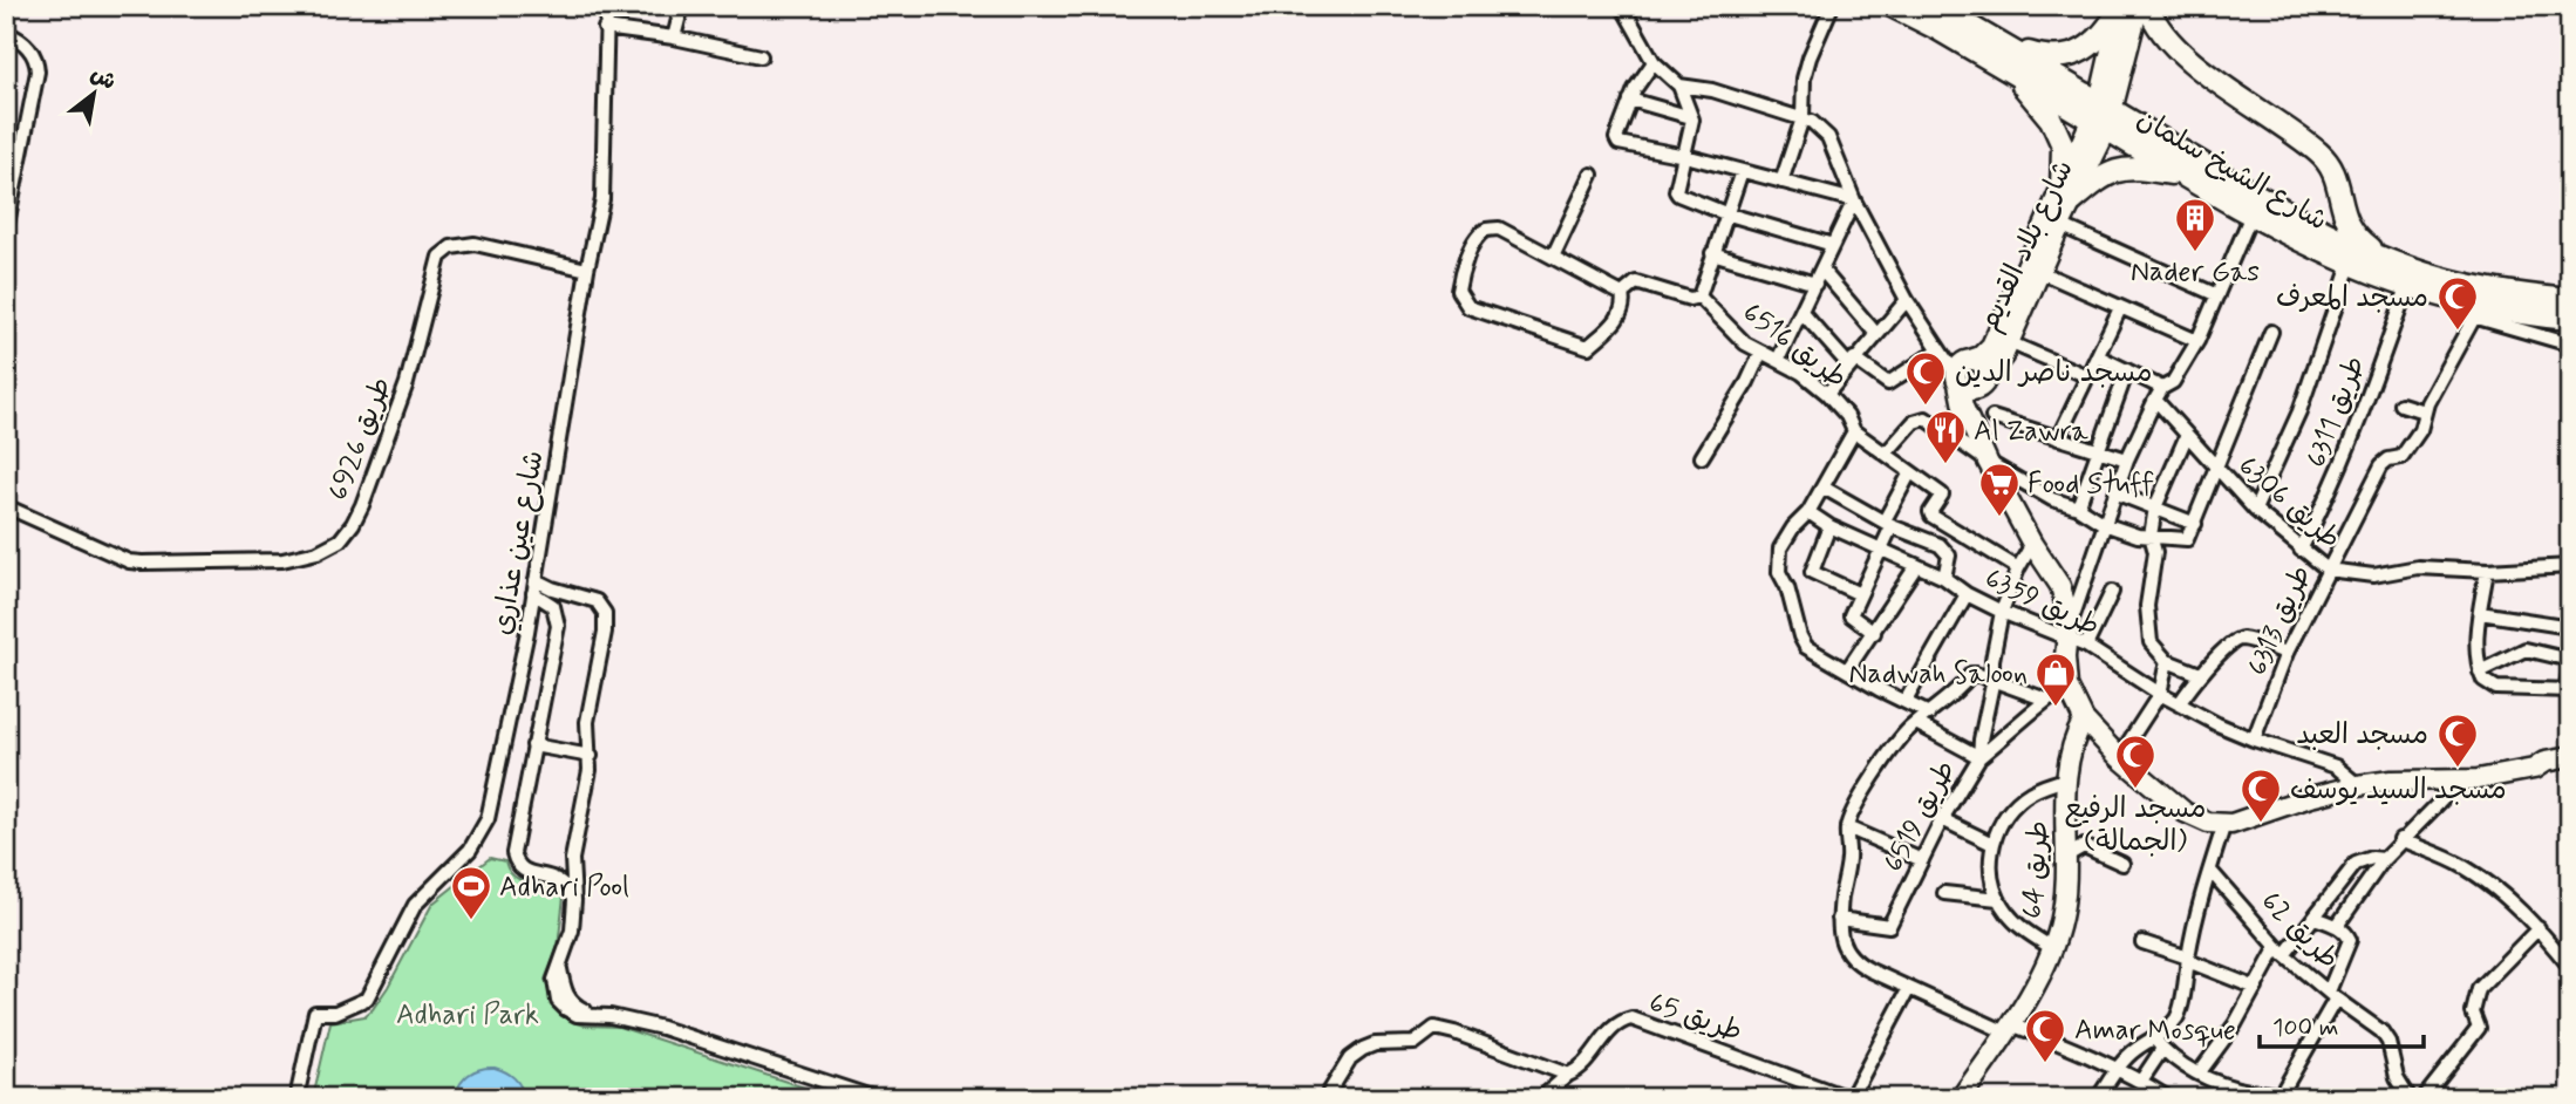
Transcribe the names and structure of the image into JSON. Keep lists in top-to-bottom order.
{
  "streets": {
    "main road": ["شارع الشيخ سلمان"],
    "street": [
      "شارع بلاد القديم",
      "طريق 6516",
      "طريق 6311",
      "طريق 6926",
      "طريق 6306",
      "شارع عين عذاري",
      "طريق 6359",
      "طريق 6313",
      "طريق 6519",
      "طريق 64",
      "طريق 62",
      "طريق 65"
    ]
  },
  "crossings": [
    ["شارع الشيخ سلمان", "شارع بلاد القديم"],
    ["شارع الشيخ سلمان", "طريق 6311"],
    ["طريق 6311", "طريق 6306"],
    ["طريق 6926", "شارع عين عذاري"],
    ["طريق 6306", "طريق 6313"],
    ["طريق 6359", "طريق 6313"],
    ["طريق 6359", "طريق 6519"]
  ],
  "parks": ["Adhari Park"],
  "places": {
    "building": ["Nader Gas"],
    "mosque": [
      "مسجد المعرف",
      "مسجد ناصر الدين",
      "مسجد العبد",
      "مسجد الرفيع (الجمالة)",
      "مسجد السيد يوسف",
      "Amar Mosque"
    ],
    "restaurant": ["Al Zawra"],
    "supermarket": ["Food Stuff"],
    "shop": ["Nadwah Saloon"],
    "sports": ["Adhari Pool"]
  },
  "scale_bar": "100 m",
  "north": "top right"
}
